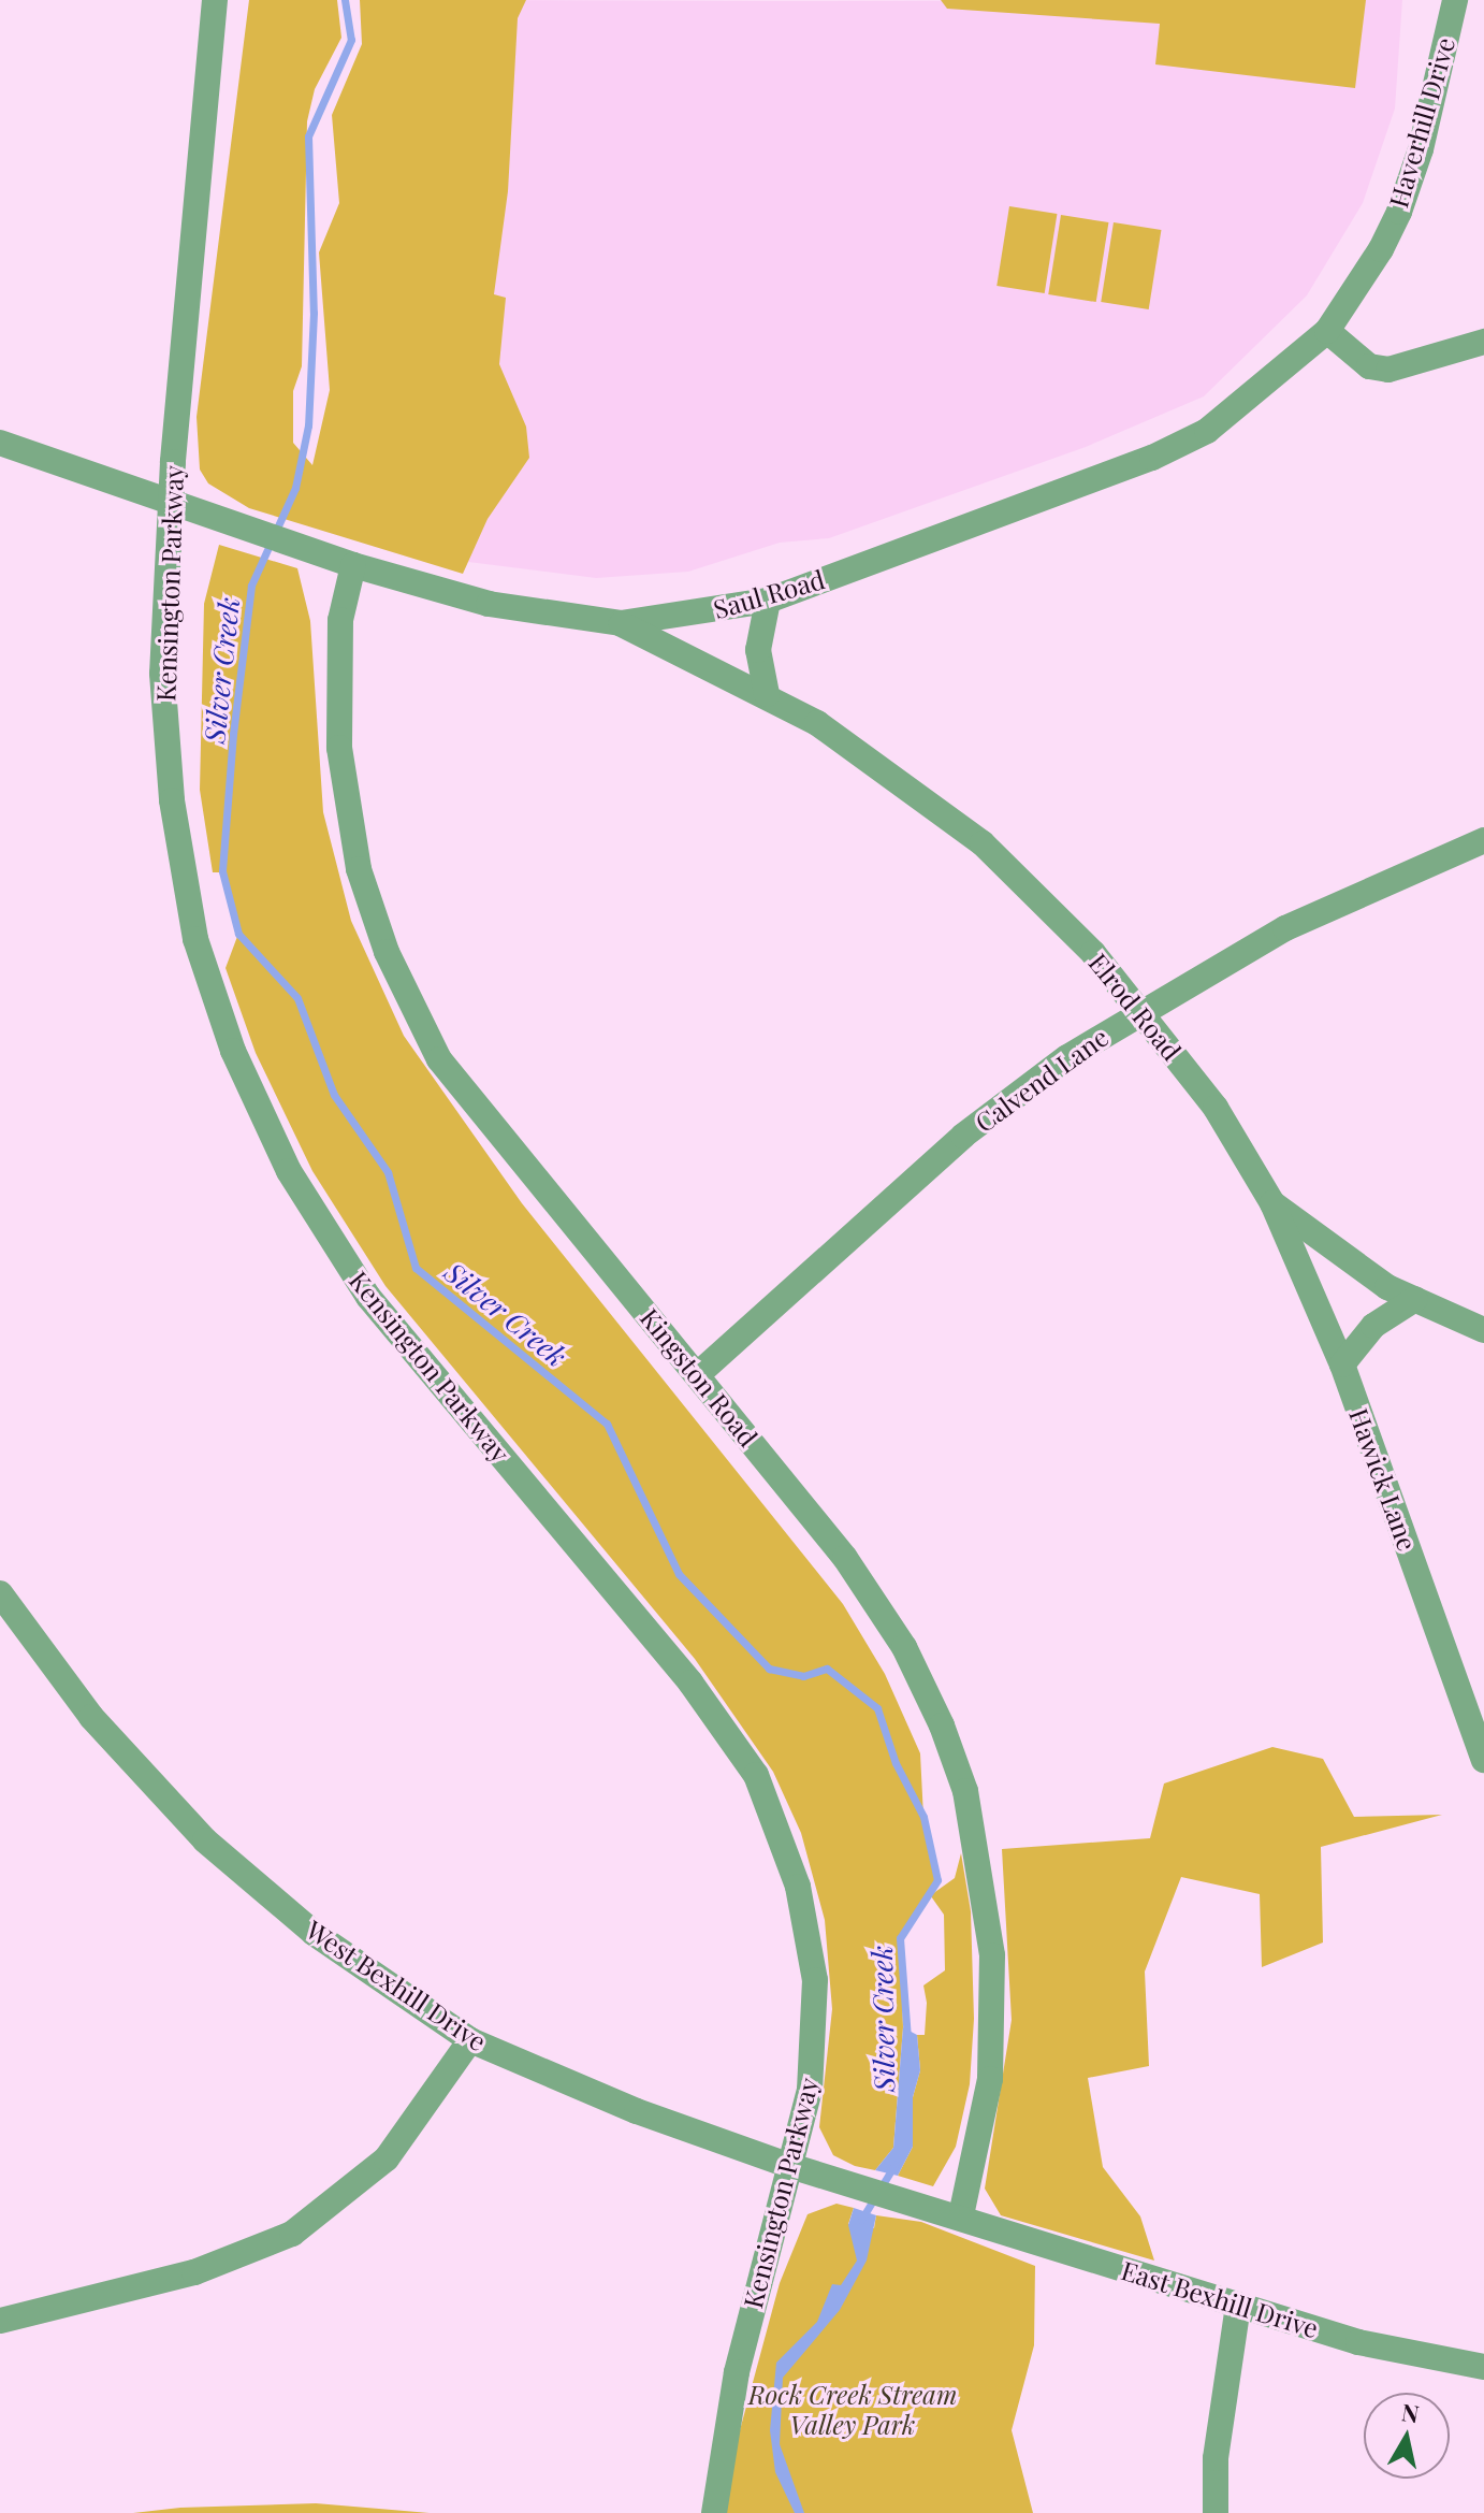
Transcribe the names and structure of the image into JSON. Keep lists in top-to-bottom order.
{
  "streets": {
    "street": [
      "Haverhill Drive",
      "Kensington Parkway",
      "Saul Road",
      "Elrod Road",
      "Calvend Lane",
      "Kingston Road",
      "Hawick Lane",
      "West Bexhill Drive",
      "East Bexhill Drive"
    ]
  },
  "crossings": [
    ["Haverhill Drive", "Saul Road"],
    ["Kensington Parkway", "Saul Road"],
    ["Kensington Parkway", "West Bexhill Drive"],
    ["Saul Road", "Elrod Road"],
    ["Saul Road", "Kingston Road"],
    ["Elrod Road", "Calvend Lane"],
    ["Elrod Road", "Hawick Lane"],
    ["Calvend Lane", "Kingston Road"],
    ["Kingston Road", "West Bexhill Drive"],
    ["Kingston Road", "East Bexhill Drive"],
    ["West Bexhill Drive", "East Bexhill Drive"]
  ],
  "water": ["Silver Creek"],
  "parks": ["Rock Creek Stream Valley Park"],
  "north": "top"
}
